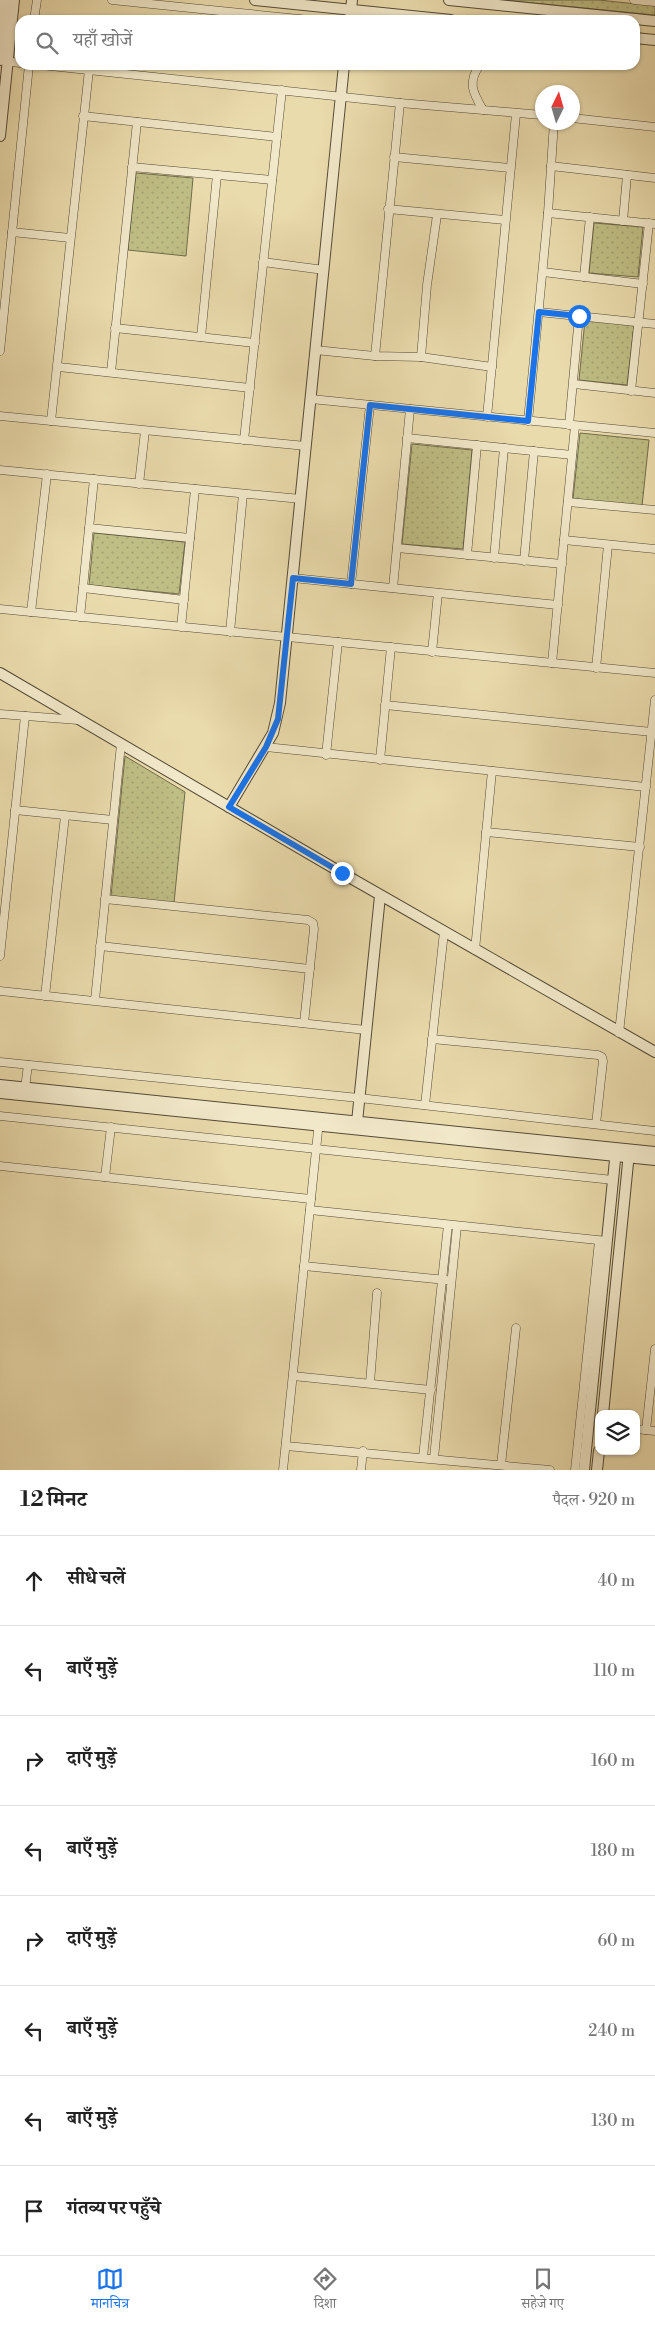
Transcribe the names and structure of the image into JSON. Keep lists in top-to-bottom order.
{
  "north": "top",
  "page": {
    "search": "यहाँ खोजें",
    "heading": ["12 मिनट", "पैदल · 920 m"],
    "list": [
      ["सीधे चलें", "40 m"],
      ["बाएँ मुड़ें", "110 m"],
      ["दाएँ मुड़ें", "160 m"],
      ["बाएँ मुड़ें", "180 m"],
      ["दाएँ मुड़ें", "60 m"],
      ["बाएँ मुड़ें", "240 m"],
      ["बाएँ मुड़ें", "130 m"],
      "गंतव्य पर पहुँचे"
    ],
    "nav": ["मानचित्र", "दिशा", "सहेजे गए"]
  }
}
